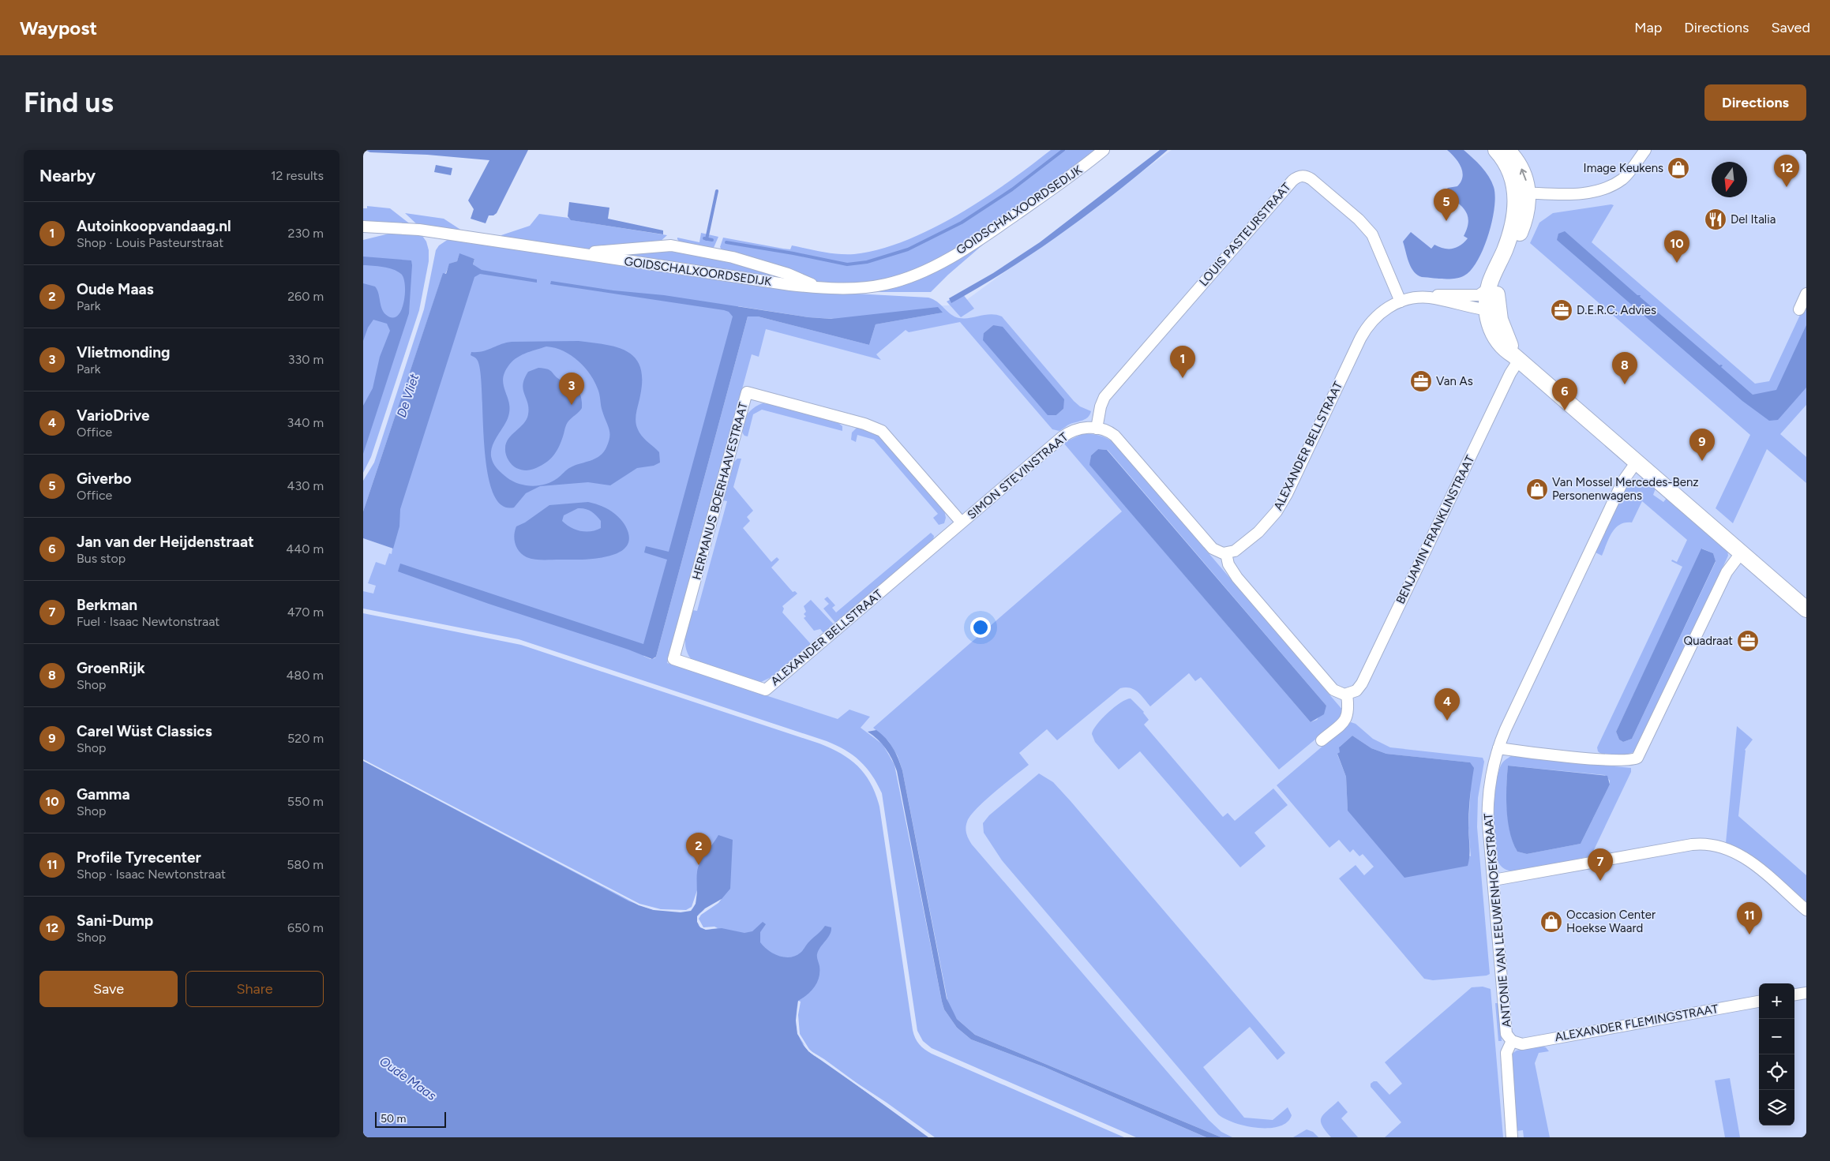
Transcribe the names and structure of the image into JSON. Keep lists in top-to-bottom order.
{
  "streets": {
    "street": [
      "GOIDSCHALXOORDSEDIJK",
      "LOUIS PASTEURSTRAAT",
      "ALEXANDER BELLSTRAAT",
      "SIMON STEVINSTRAAT",
      "HERMANUS BOERHAAVESTRAAT",
      "BENJAMIN FRANKLINSTRAAT",
      "ANTONIE VAN LEEUWENHOEKSTRAAT",
      "ALEXANDER FLEMINGSTRAAT"
    ]
  },
  "crossings": [
    ["LOUIS PASTEURSTRAAT", "ALEXANDER BELLSTRAAT"],
    ["LOUIS PASTEURSTRAAT", "SIMON STEVINSTRAAT"],
    ["ALEXANDER BELLSTRAAT", "SIMON STEVINSTRAAT"],
    ["ALEXANDER BELLSTRAAT", "HERMANUS BOERHAAVESTRAAT"],
    ["SIMON STEVINSTRAAT", "HERMANUS BOERHAAVESTRAAT"],
    ["ANTONIE VAN LEEUWENHOEKSTRAAT", "ALEXANDER FLEMINGSTRAAT"]
  ],
  "water": ["De Vliet", "Oude Maas"],
  "places": {
    "shop": ["Image Keukens", "Van Mossel Mercedes-Benz Personenwagens", "Occasion Center Hoekse Waard"],
    "restaurant": ["Del Italia"],
    "office": ["D.E.R.C. Advies", "Van As", "Quadraat"]
  },
  "scale_bar": "50 m",
  "north": "bottom",
  "page": {
    "header": "Waypost",
    "nav": ["Map", "Directions", "Saved"],
    "buttons": [
      "Directions",
      ["Save", "Share"]
    ],
    "title": "Find us",
    "heading": ["Nearby", "12 results"],
    "pins": [
      "12",
      "5",
      "10",
      "1",
      "8",
      "3",
      "6",
      "9",
      "4",
      "2",
      "7",
      "11"
    ],
    "list": [
      {
        "mark": "1",
        "name": "Autoinkoopvandaag.nl",
        "note": "Shop · Louis Pasteurstraat",
        "value": "230 m"
      },
      {
        "mark": "2",
        "name": "Oude Maas",
        "note": "Park",
        "value": "260 m"
      },
      {
        "mark": "3",
        "name": "Vlietmonding",
        "note": "Park",
        "value": "330 m"
      },
      {
        "mark": "4",
        "name": "VarioDrive",
        "note": "Office",
        "value": "340 m"
      },
      {
        "mark": "5",
        "name": "Giverbo",
        "note": "Office",
        "value": "430 m"
      },
      {
        "mark": "6",
        "name": "Jan van der Heijdenstraat",
        "note": "Bus stop",
        "value": "440 m"
      },
      {
        "mark": "7",
        "name": "Berkman",
        "note": "Fuel · Isaac Newtonstraat",
        "value": "470 m"
      },
      {
        "mark": "8",
        "name": "GroenRijk",
        "note": "Shop",
        "value": "480 m"
      },
      {
        "mark": "9",
        "name": "Carel Wüst Classics",
        "note": "Shop",
        "value": "520 m"
      },
      {
        "mark": "10",
        "name": "Gamma",
        "note": "Shop",
        "value": "550 m"
      },
      {
        "mark": "11",
        "name": "Profile Tyrecenter",
        "note": "Shop · Isaac Newtonstraat",
        "value": "580 m"
      },
      {
        "mark": "12",
        "name": "Sani-Dump",
        "note": "Shop",
        "value": "650 m"
      }
    ],
    "map_buttons": ["+", "−"],
    "scale": "50 m"
  }
}
